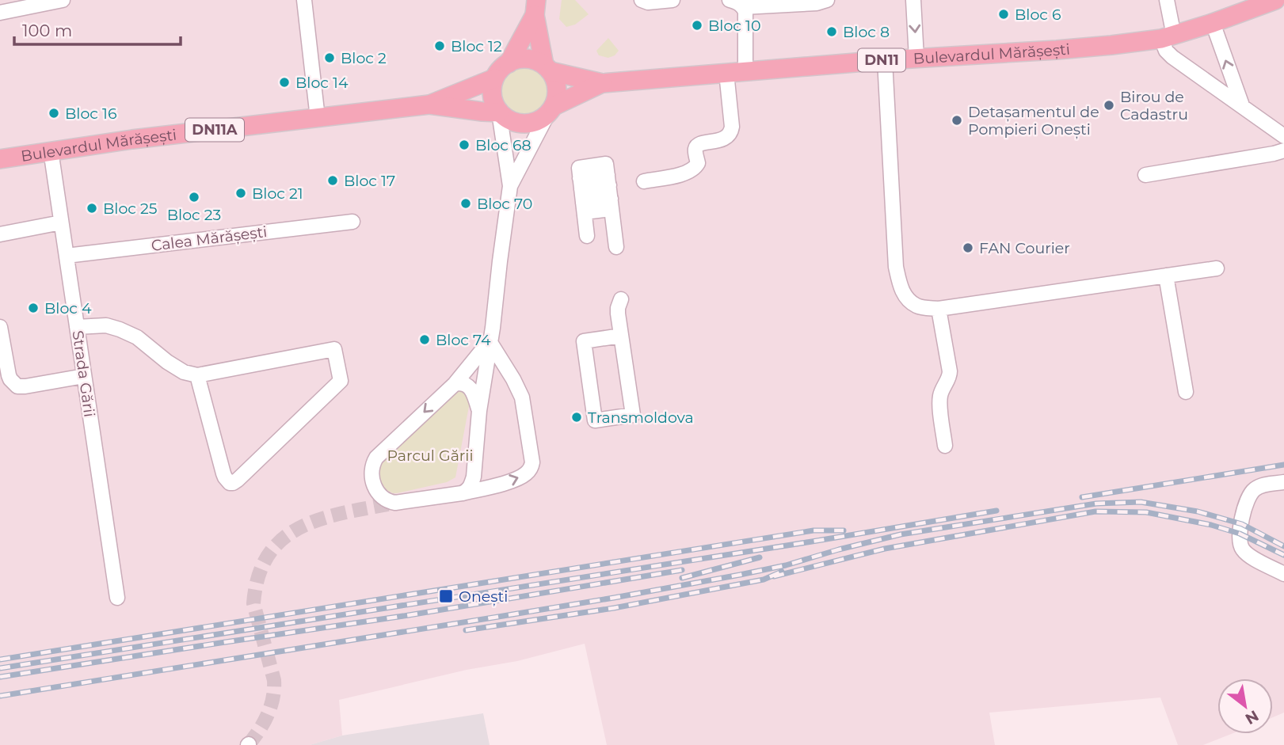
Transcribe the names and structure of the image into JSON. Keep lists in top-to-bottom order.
{
  "streets": {
    "main road": ["Bulevardul Mărășești", "DN11", "DN11A"],
    "street": ["Calea Mărășești", "Strada Gării"]
  },
  "crossings": [
    ["Bulevardul Mărășești", "DN11"],
    ["Bulevardul Mărășești", "Strada Gării"],
    ["Calea Mărășești", "Strada Gării"]
  ],
  "parks": ["Parcul Gării"],
  "places": {
    "other": [
      "Bloc 6",
      "Bloc 10",
      "Bloc 8",
      "Bloc 12",
      "Bloc 2",
      "Bloc 14",
      "Birou de Cadastru",
      "Bloc 16",
      "Detașamentul de Pompieri Onești",
      "Bloc 68",
      "Bloc 17",
      "Bloc 21",
      "Bloc 23",
      "Bloc 70",
      "Bloc 25",
      "FAN Courier",
      "Bloc 4",
      "Bloc 74",
      "Transmoldova"
    ],
    "transit": ["Onești"]
  },
  "scale_bar": "100 m",
  "north": "bottom right"
}
